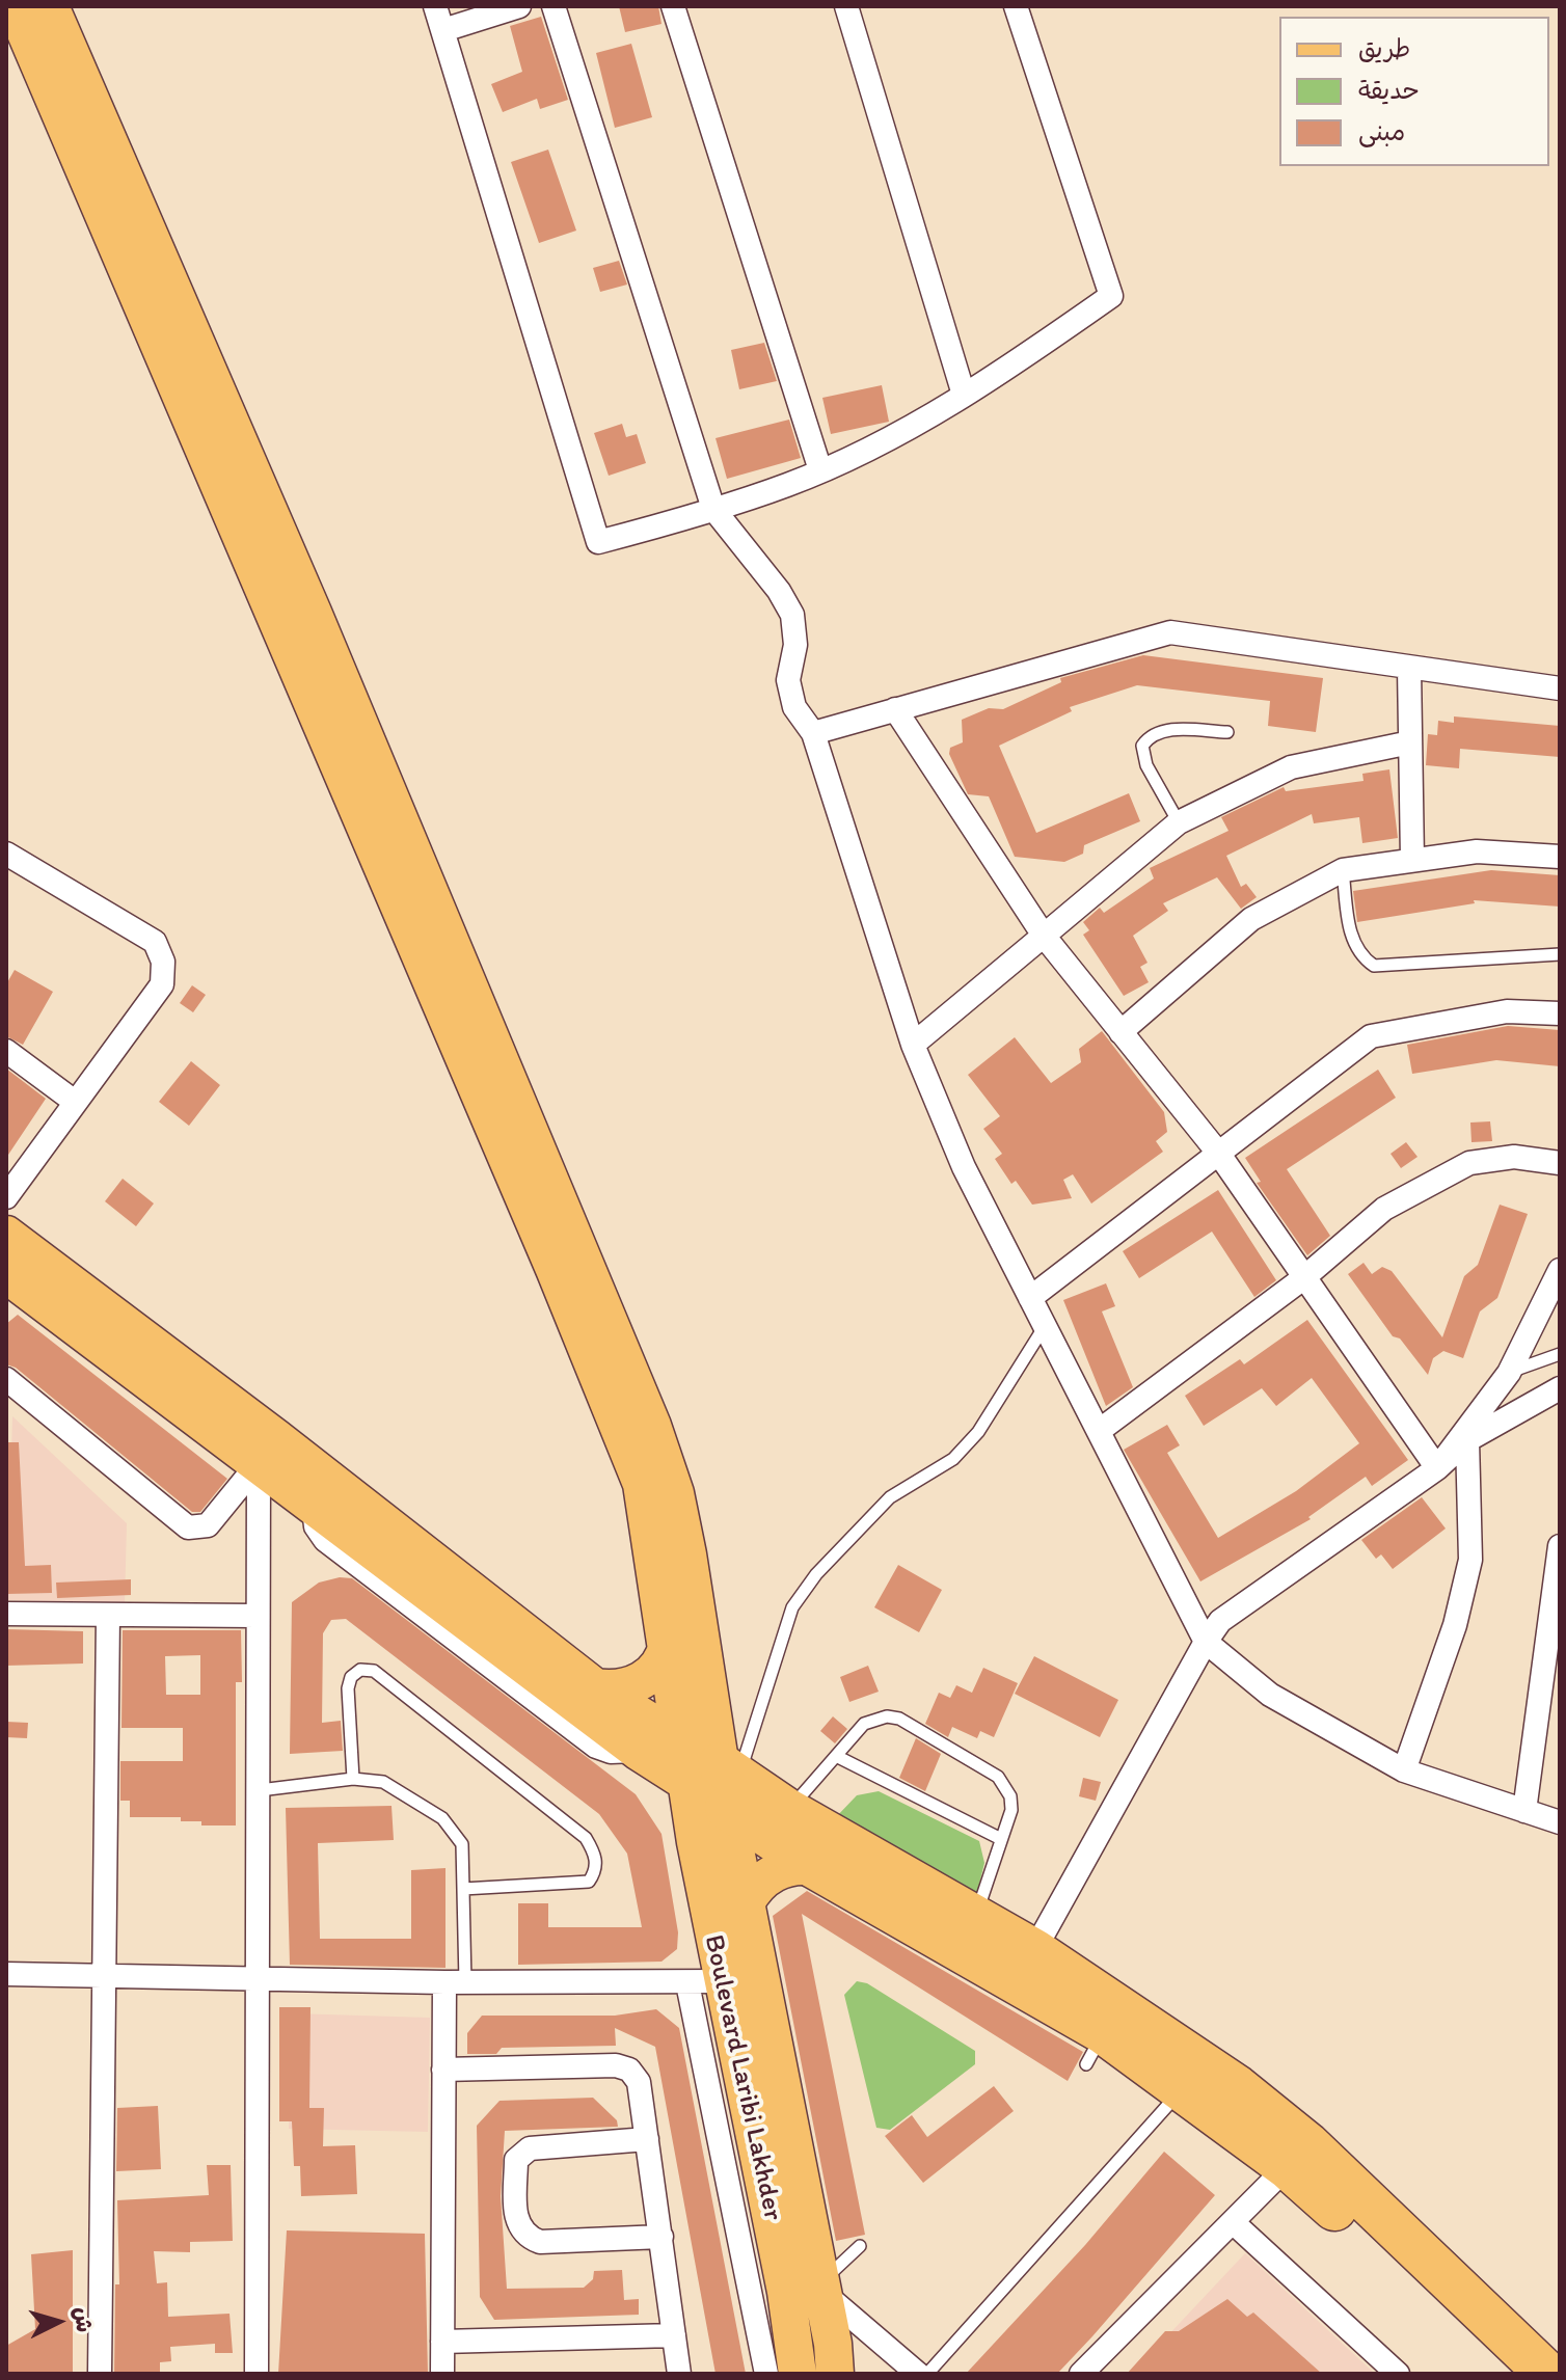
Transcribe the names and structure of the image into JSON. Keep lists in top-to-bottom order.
{
  "streets": {
    "main road": ["Boulevard Laribi Lakhder"]
  },
  "legend": ["طريق", "حديقة", "مبنى"],
  "north": "right"
}
